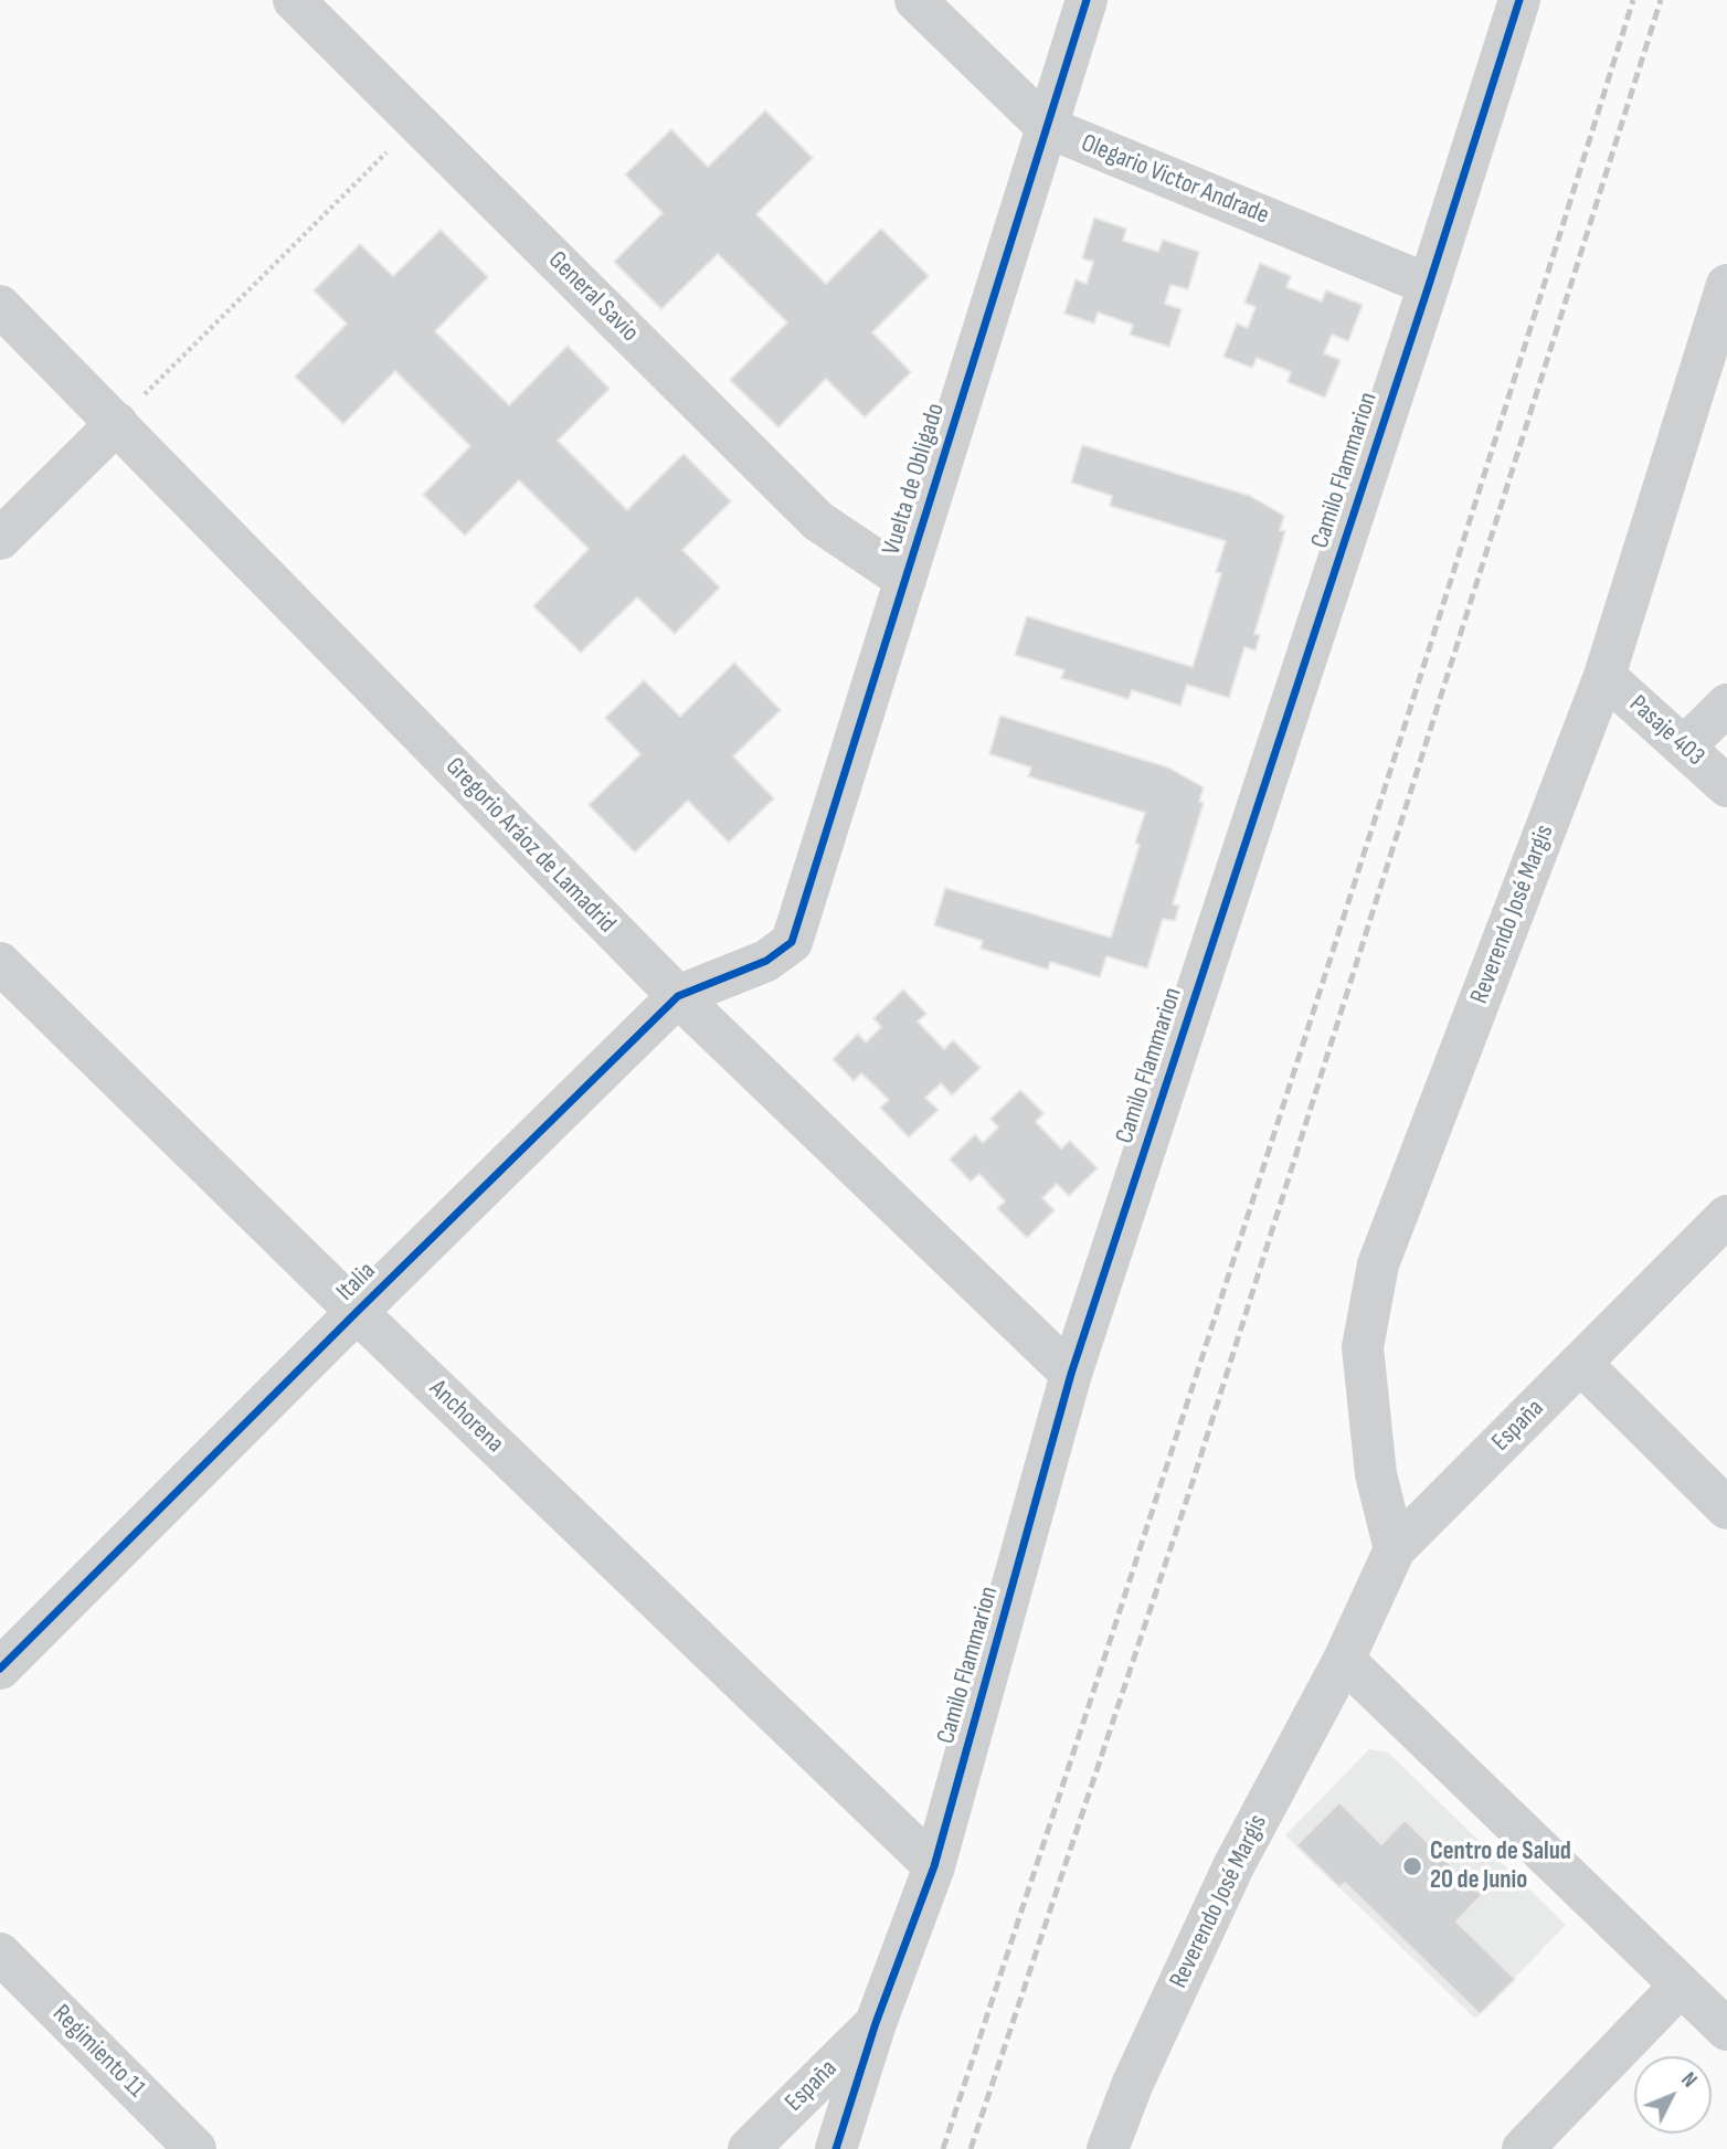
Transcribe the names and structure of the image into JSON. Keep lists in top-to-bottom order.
{
  "streets": {
    "street": [
      "Olegario Victor Andrade",
      "General Savio",
      "Camilo Flammarion",
      "Vuelta de Obligado",
      "Pasaje 403",
      "Gregorio Aráoz de Lamadrid",
      "Reverendo José Margis",
      "Italia",
      "Anchorena",
      "España",
      "Regimiento 11"
    ]
  },
  "crossings": [
    ["Olegario Victor Andrade", "Camilo Flammarion"],
    ["Olegario Victor Andrade", "Vuelta de Obligado"],
    ["General Savio", "Vuelta de Obligado"],
    ["Camilo Flammarion", "Gregorio Aráoz de Lamadrid"],
    ["Camilo Flammarion", "Anchorena"],
    ["Camilo Flammarion", "España"],
    ["Vuelta de Obligado", "Italia"],
    ["Pasaje 403", "Reverendo José Margis"],
    ["Gregorio Aráoz de Lamadrid", "Italia"],
    ["Reverendo José Margis", "España"],
    ["Italia", "Anchorena"]
  ],
  "places": ["Centro de Salud 20 de Junio"],
  "north": "top right"
}
